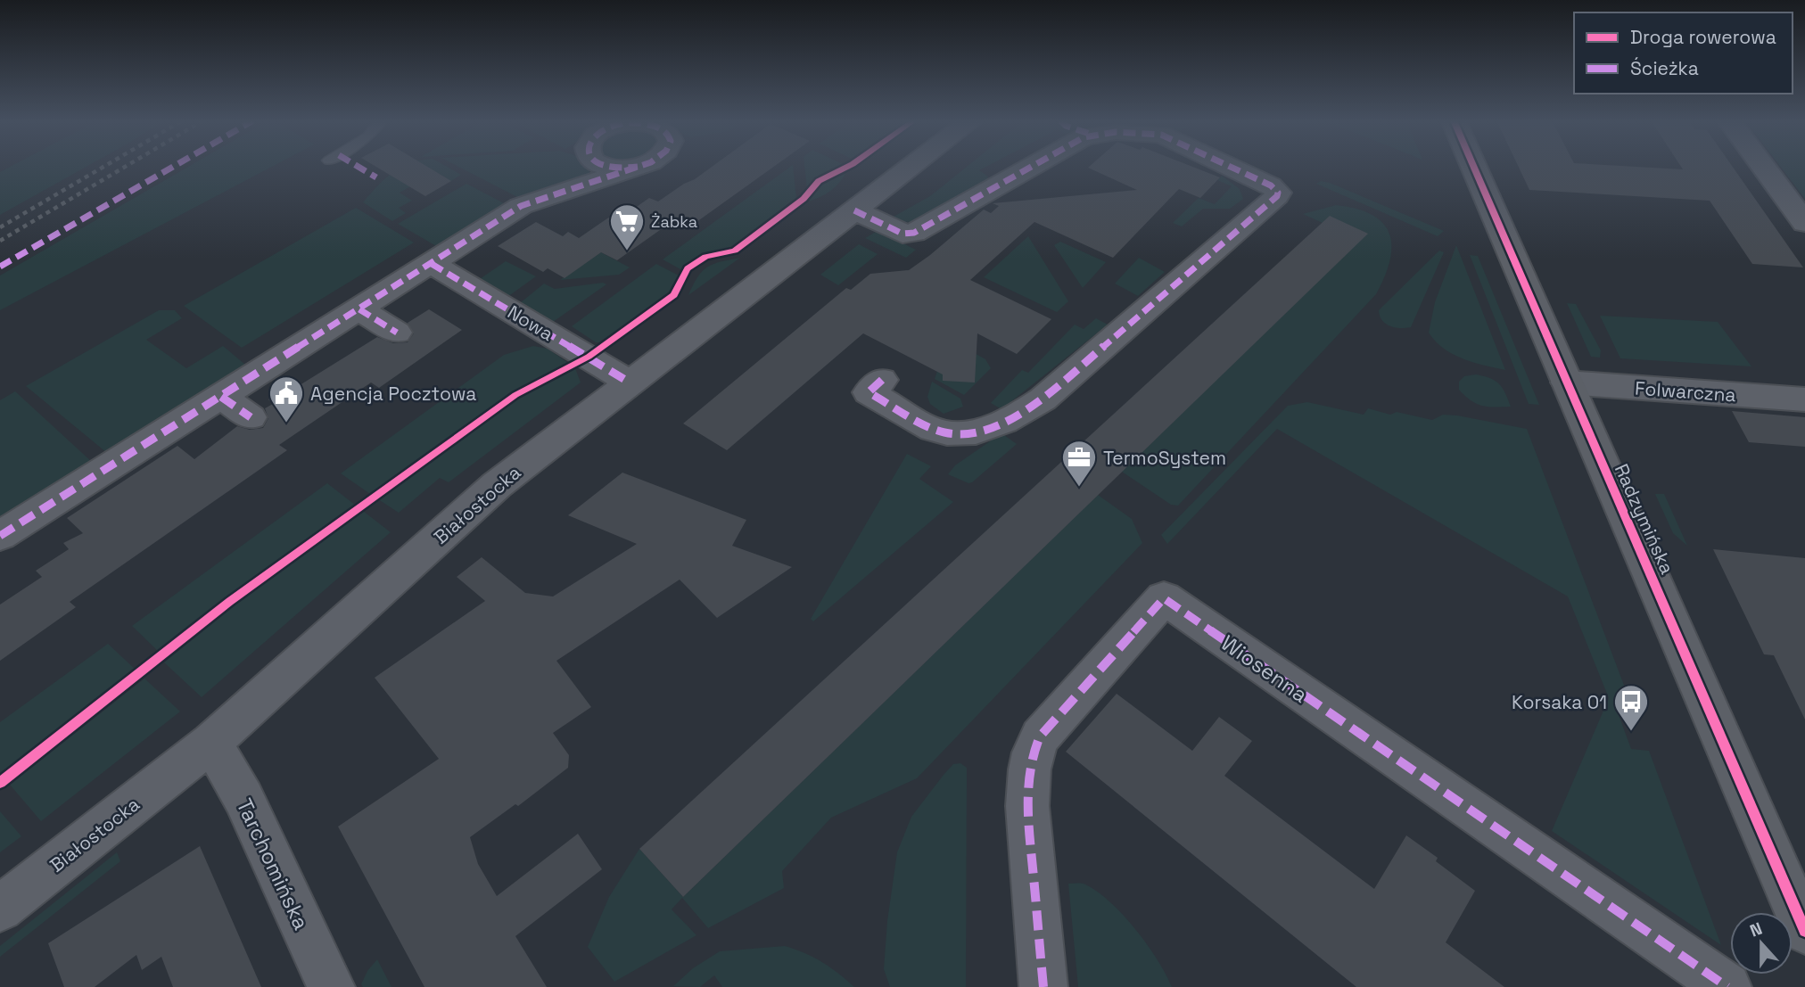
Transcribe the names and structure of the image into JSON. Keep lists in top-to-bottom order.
{
  "streets": {
    "street": [
      "Nowa",
      "Folwarczna",
      "Białostocka",
      "Radzymińska",
      "Wiosenna",
      "Tarchomińska"
    ]
  },
  "crossings": [
    ["Nowa", "Białostocka"],
    ["Folwarczna", "Radzymińska"],
    ["Białostocka", "Tarchomińska"]
  ],
  "places": {
    "supermarket": ["Żabka"],
    "public building": ["Agencja Pocztowa"],
    "office": ["TermoSystem"],
    "bus stop": ["Korsaka 01"]
  },
  "legend": ["Droga rowerowa", "Ścieżka"],
  "north": "top"
}
